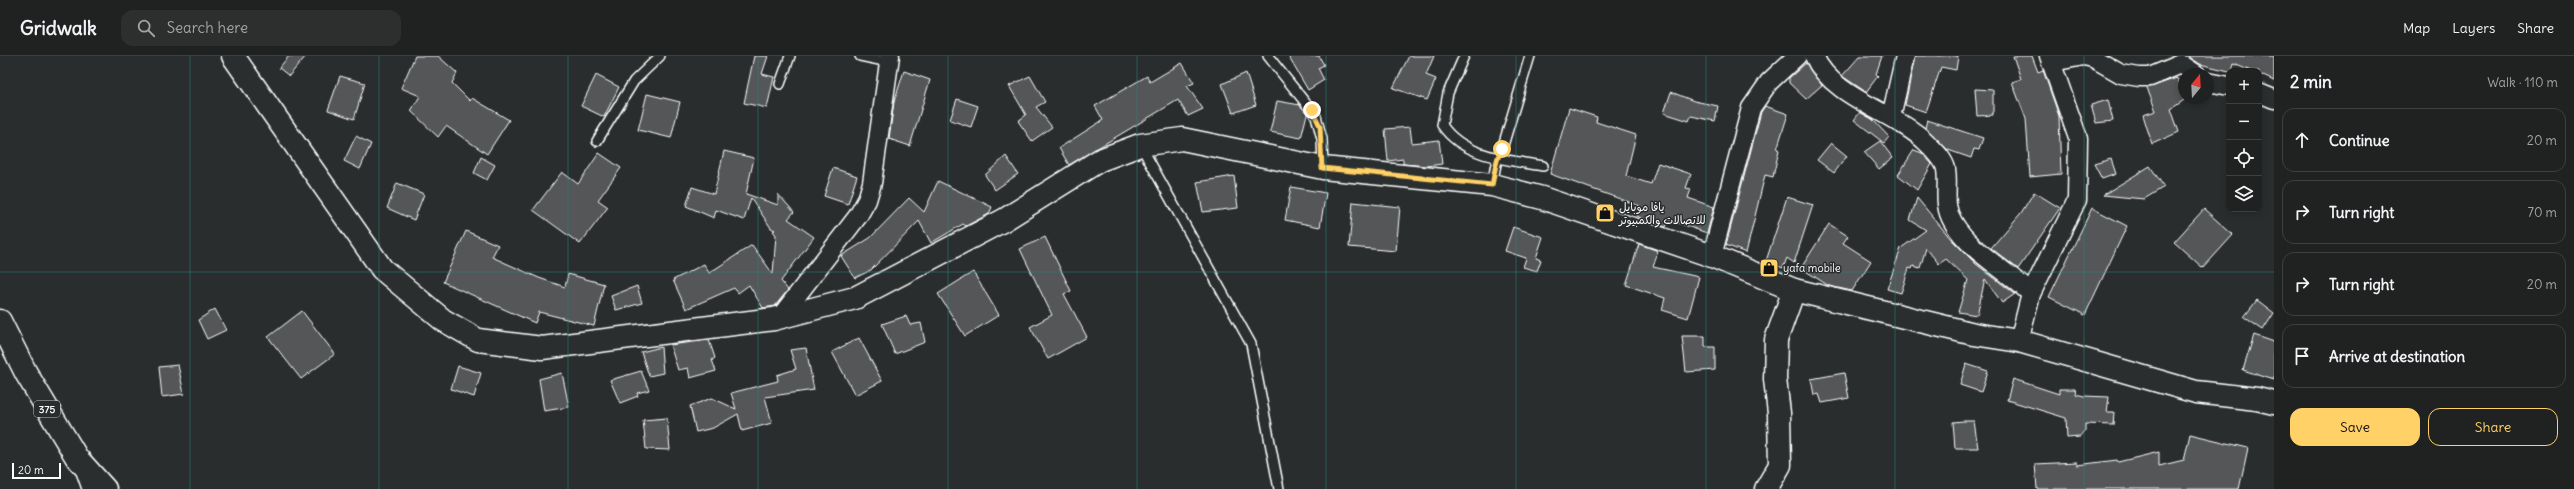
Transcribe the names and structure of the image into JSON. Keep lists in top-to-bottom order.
{
  "streets": {
    "main road": ["375"]
  },
  "places": {
    "shop": ["يافا موبايل للاتصالات والكمبيوتر", "yafa mobile"]
  },
  "scale_bar": "20 m",
  "north": "top",
  "page": {
    "header": "Gridwalk",
    "search": "Search here",
    "nav": ["Map", "Layers", "Share"],
    "heading": ["2 min", "Walk · 110 m"],
    "map_buttons": ["+", "−"],
    "list": [
      ["Continue", "20 m"],
      ["Turn right", "70 m"],
      ["Turn right", "20 m"],
      "Arrive at destination"
    ],
    "buttons": ["Save", "Share"],
    "scale": "20 m"
  }
}
